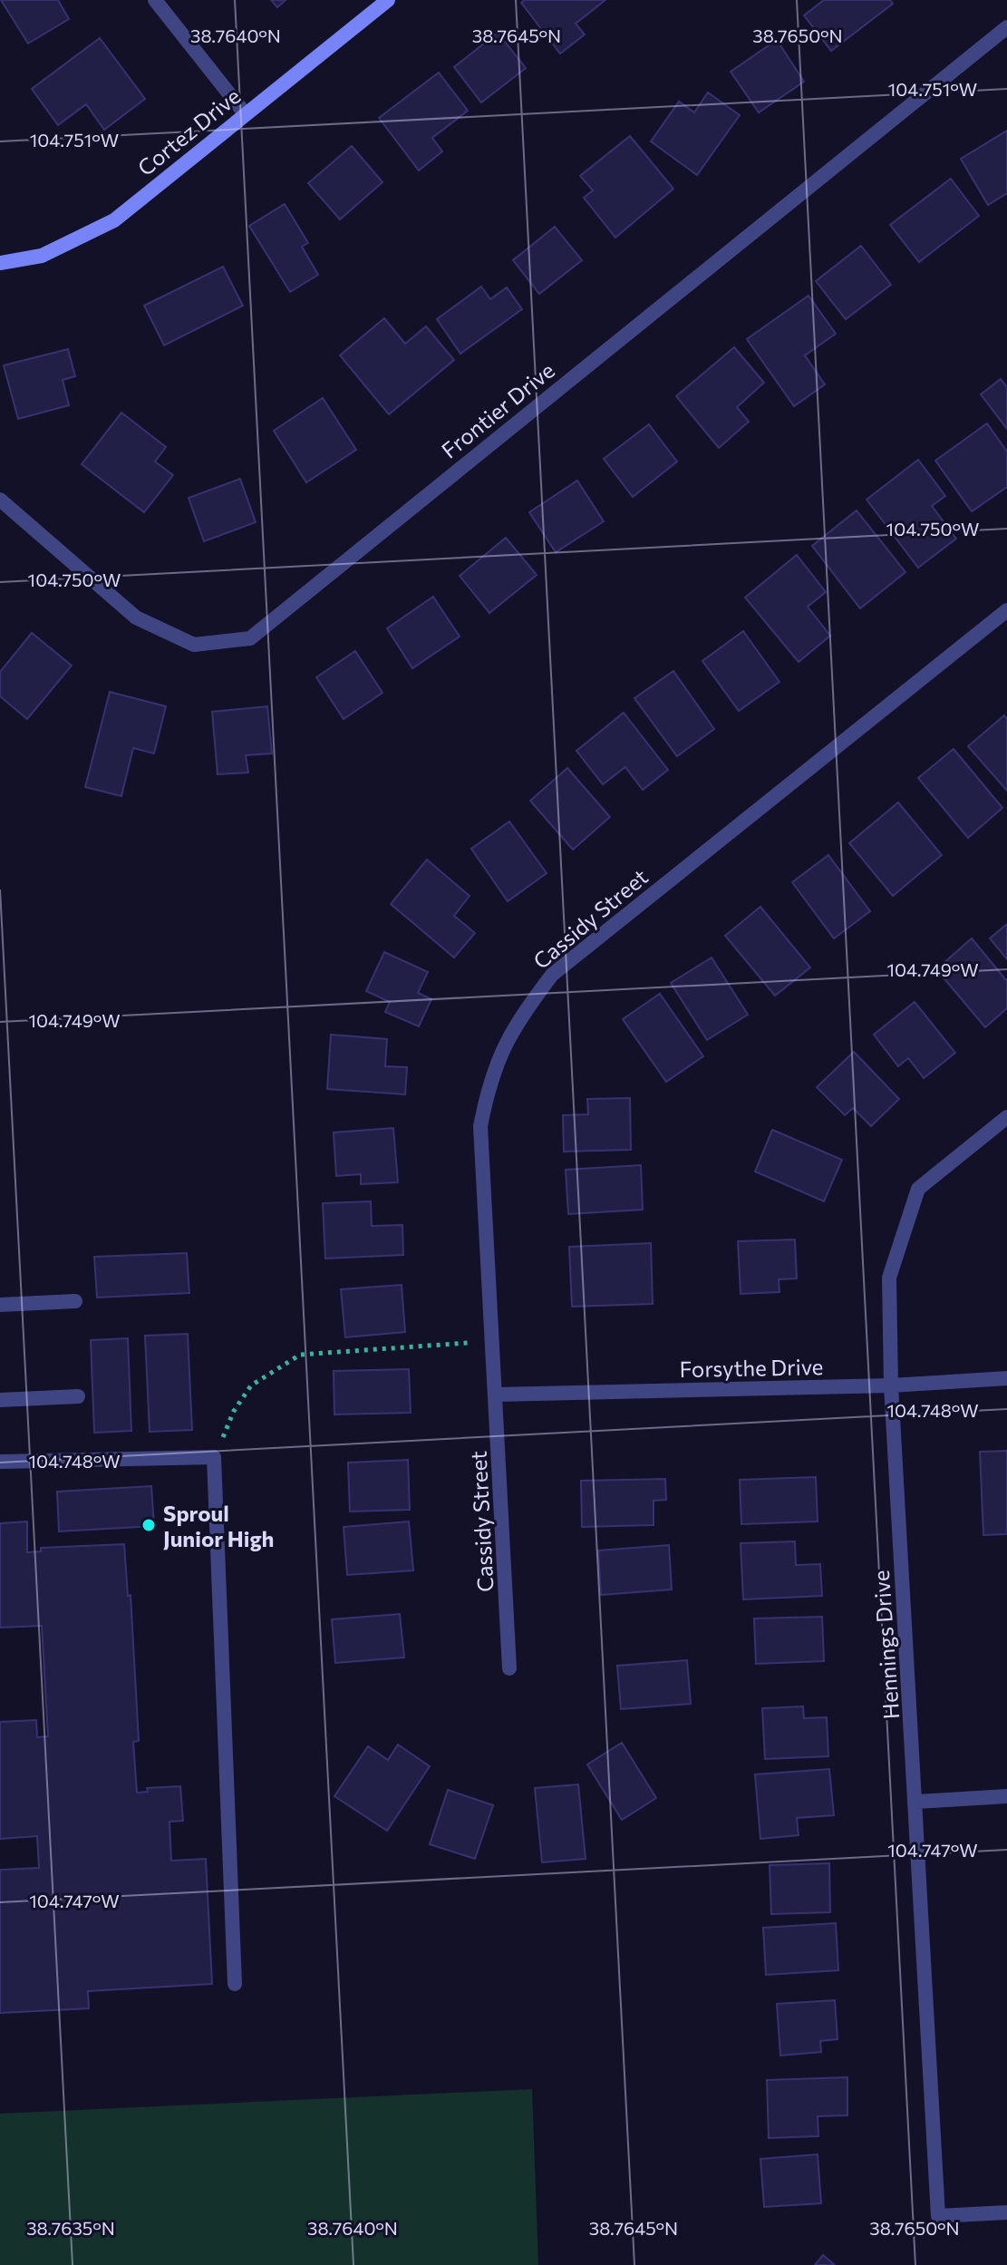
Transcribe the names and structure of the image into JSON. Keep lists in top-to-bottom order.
{
  "streets": {
    "street": [
      "Cortez Drive",
      "Frontier Drive",
      "Cassidy Street",
      "Forsythe Drive",
      "Hennings Drive"
    ]
  },
  "crossings": [
    ["Cassidy Street", "Forsythe Drive"],
    ["Forsythe Drive", "Hennings Drive"]
  ],
  "places": ["Sproul Junior High"],
  "coordinates": [
    "38.7640°N",
    "38.7645°N",
    "38.7650°N",
    "104.751°W",
    "104.750°W",
    "104.749°W",
    "104.748°W",
    "104.747°W",
    "38.7635°N"
  ]
}
